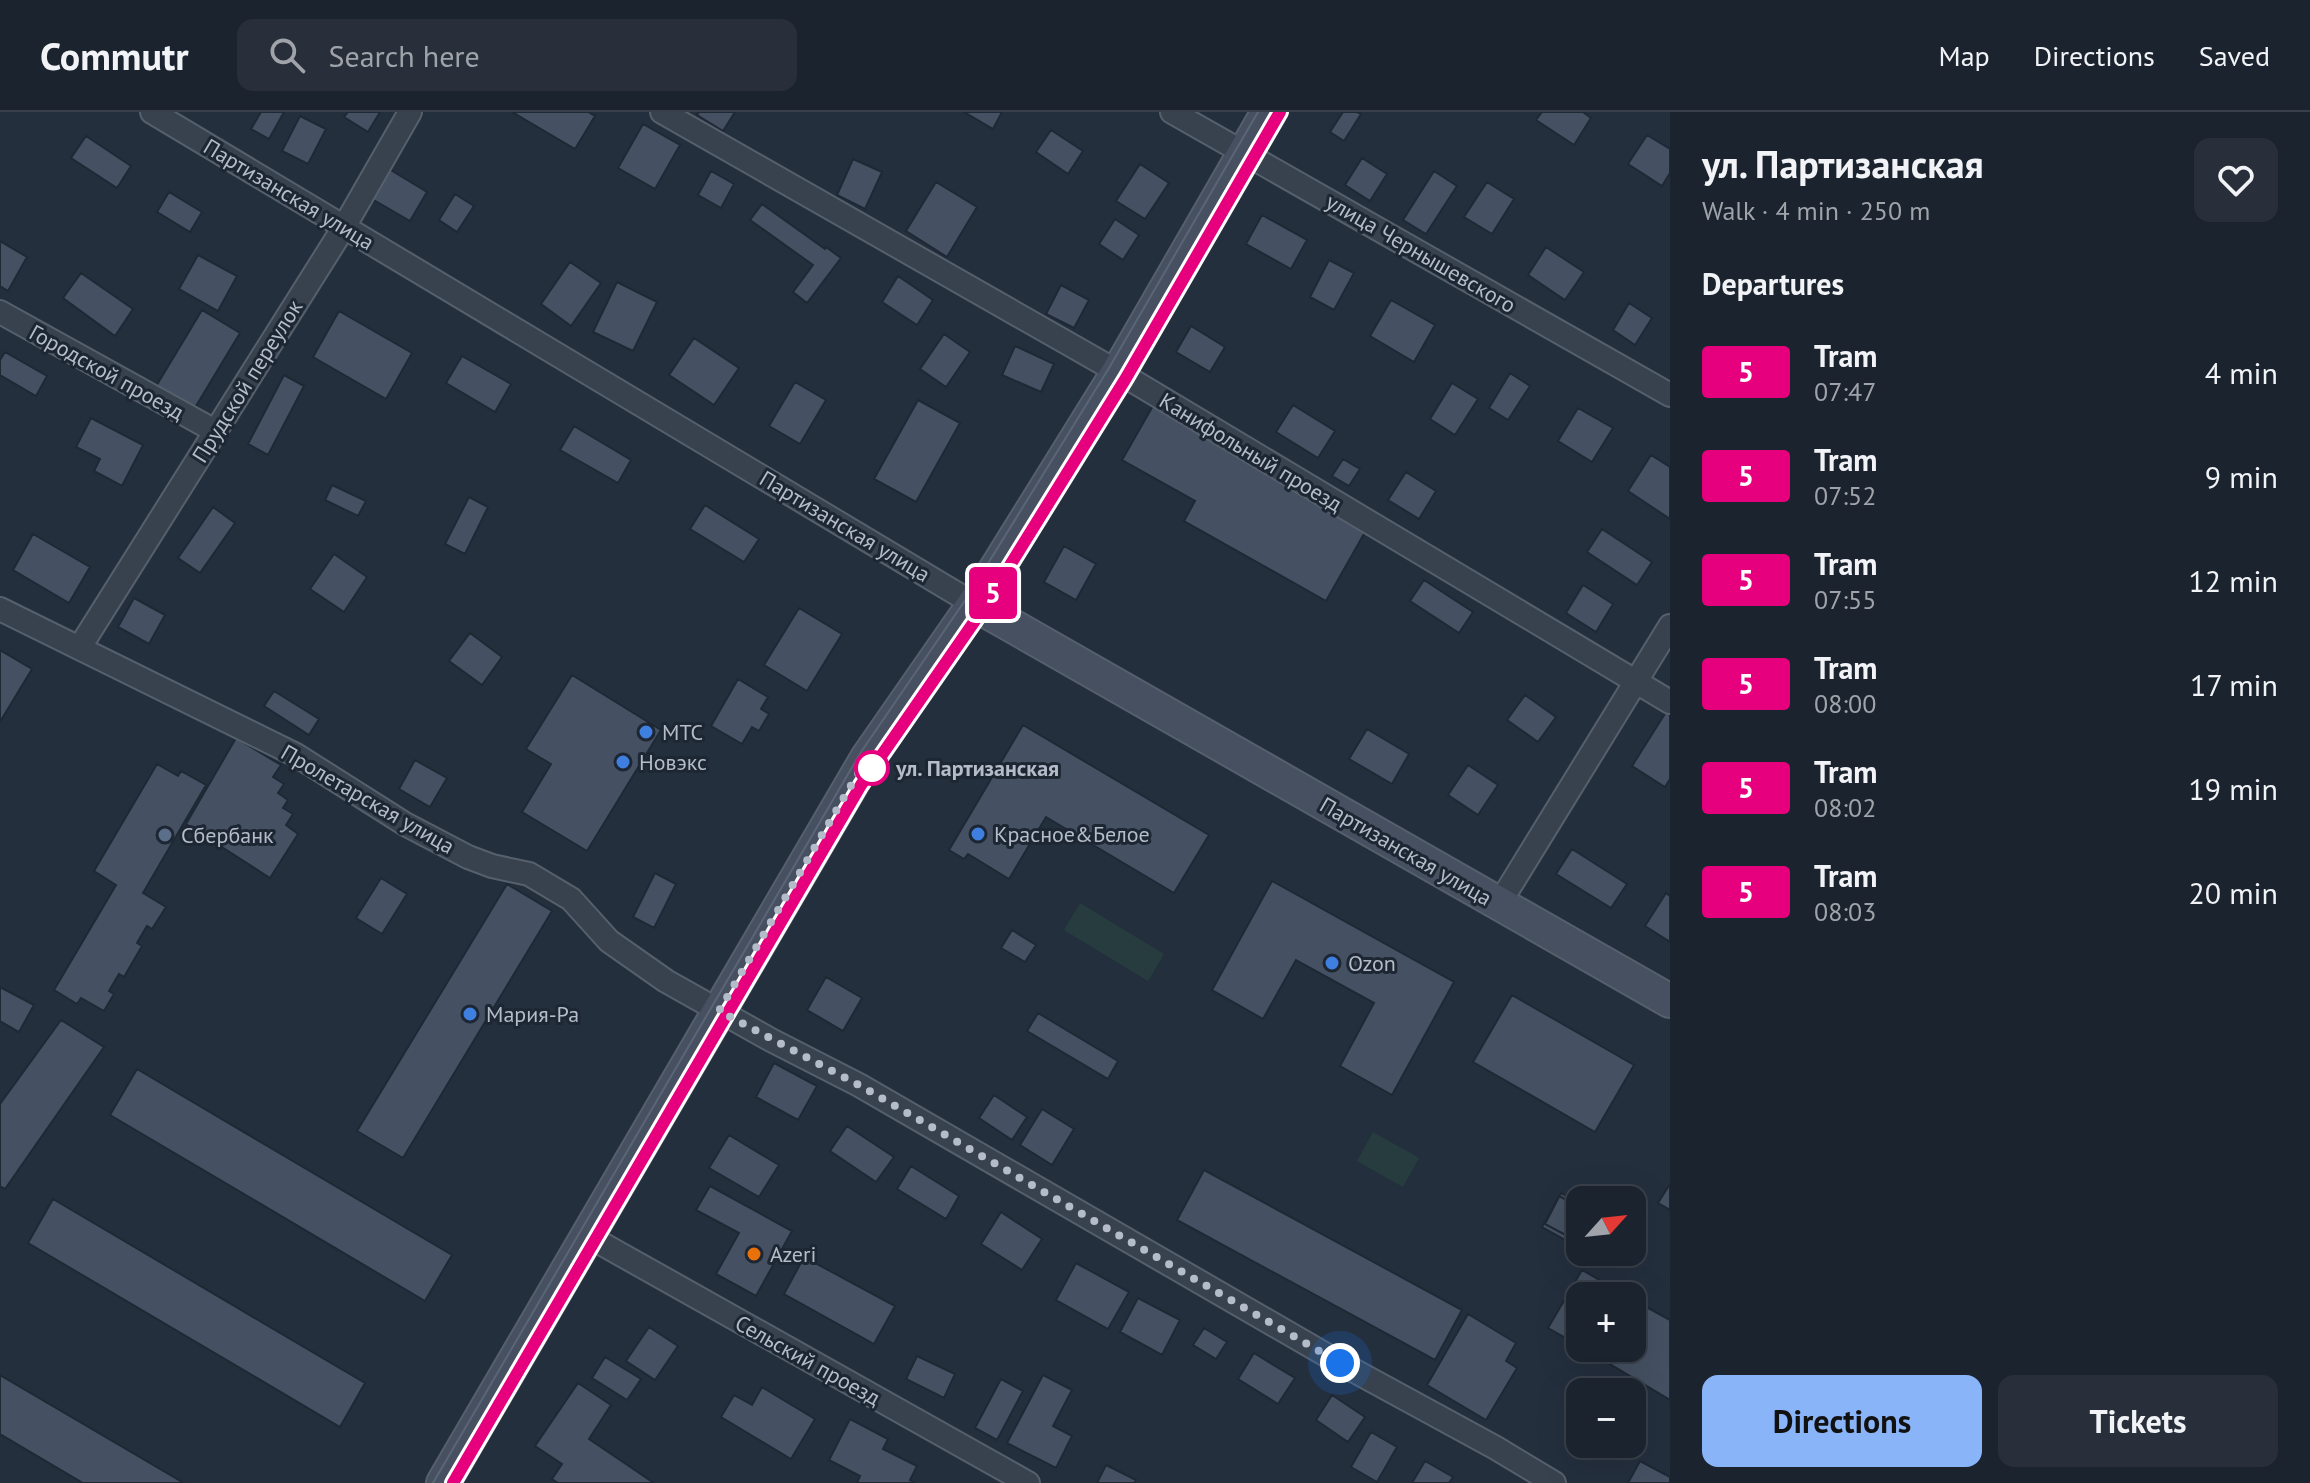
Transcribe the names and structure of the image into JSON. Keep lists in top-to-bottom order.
{
  "streets": {
    "main road": ["Партизанская улица"],
    "street": [
      "улица Чернышевского",
      "Городской проезд",
      "Прудской переулок",
      "Канифольный проезд",
      "Пролетарская улица",
      "Сельский проезд"
    ]
  },
  "crossings": [
    ["Партизанская улица", "Прудской переулок"],
    ["Городской проезд", "Прудской переулок"],
    ["Прудской переулок", "Пролетарская улица"]
  ],
  "places": [
    "МТС",
    "Новэкс",
    "ул. Партизанская",
    "Красное&Белое",
    "Сбербанк",
    "Ozon",
    "Мария-Ра",
    "Azeri"
  ],
  "lines": ["tram line 5"],
  "north": "top right",
  "page": {
    "header": "Commutr",
    "search": "Search here",
    "nav": ["Map", "Directions", "Saved"],
    "on_map": "5",
    "heading": [
      ["ул. Партизанская", "Walk · 4 min · 250 m"],
      "Departures"
    ],
    "list": [
      {
        "mark": "5",
        "name": "Tram",
        "note": "07:47",
        "value": "4 min"
      },
      {
        "mark": "5",
        "name": "Tram",
        "note": "07:52",
        "value": "9 min"
      },
      {
        "mark": "5",
        "name": "Tram",
        "note": "07:55",
        "value": "12 min"
      },
      {
        "mark": "5",
        "name": "Tram",
        "note": "08:00",
        "value": "17 min"
      },
      {
        "mark": "5",
        "name": "Tram",
        "note": "08:02",
        "value": "19 min"
      },
      {
        "mark": "5",
        "name": "Tram",
        "note": "08:03",
        "value": "20 min"
      }
    ],
    "map_buttons": ["+", "−"],
    "buttons": ["Directions", "Tickets"]
  }
}
